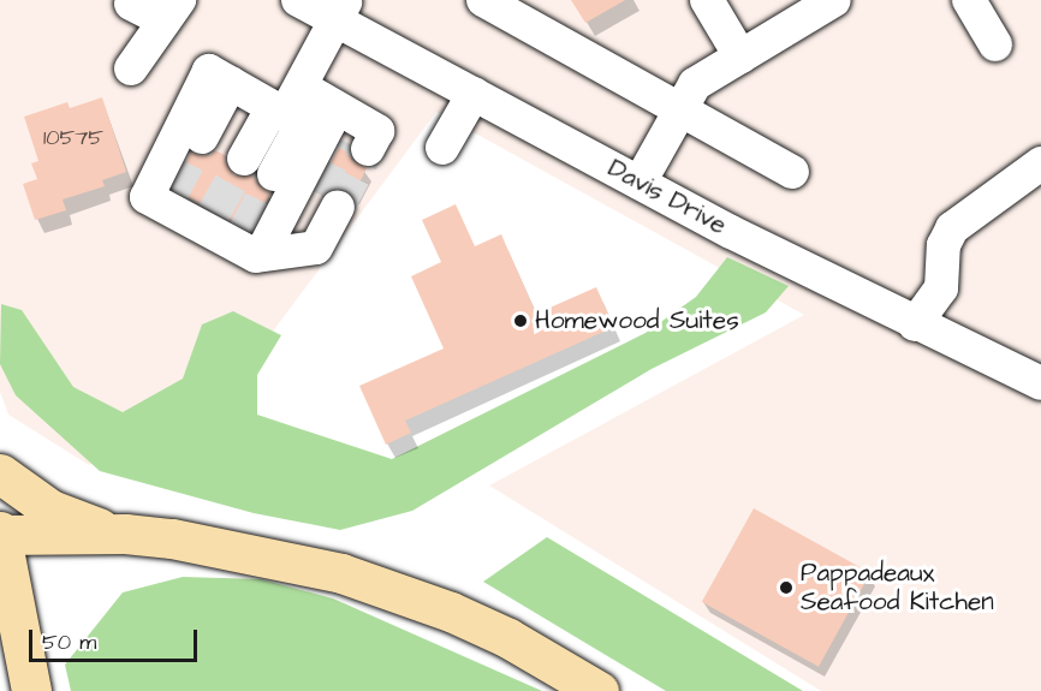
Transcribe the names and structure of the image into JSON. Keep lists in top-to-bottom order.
{
  "streets": {
    "street": ["Davis Drive"]
  },
  "places": ["Homewood Suites", "Pappadeaux Seafood Kitchen"],
  "house_numbers": ["10575"],
  "scale_bar": "50 m"
}
